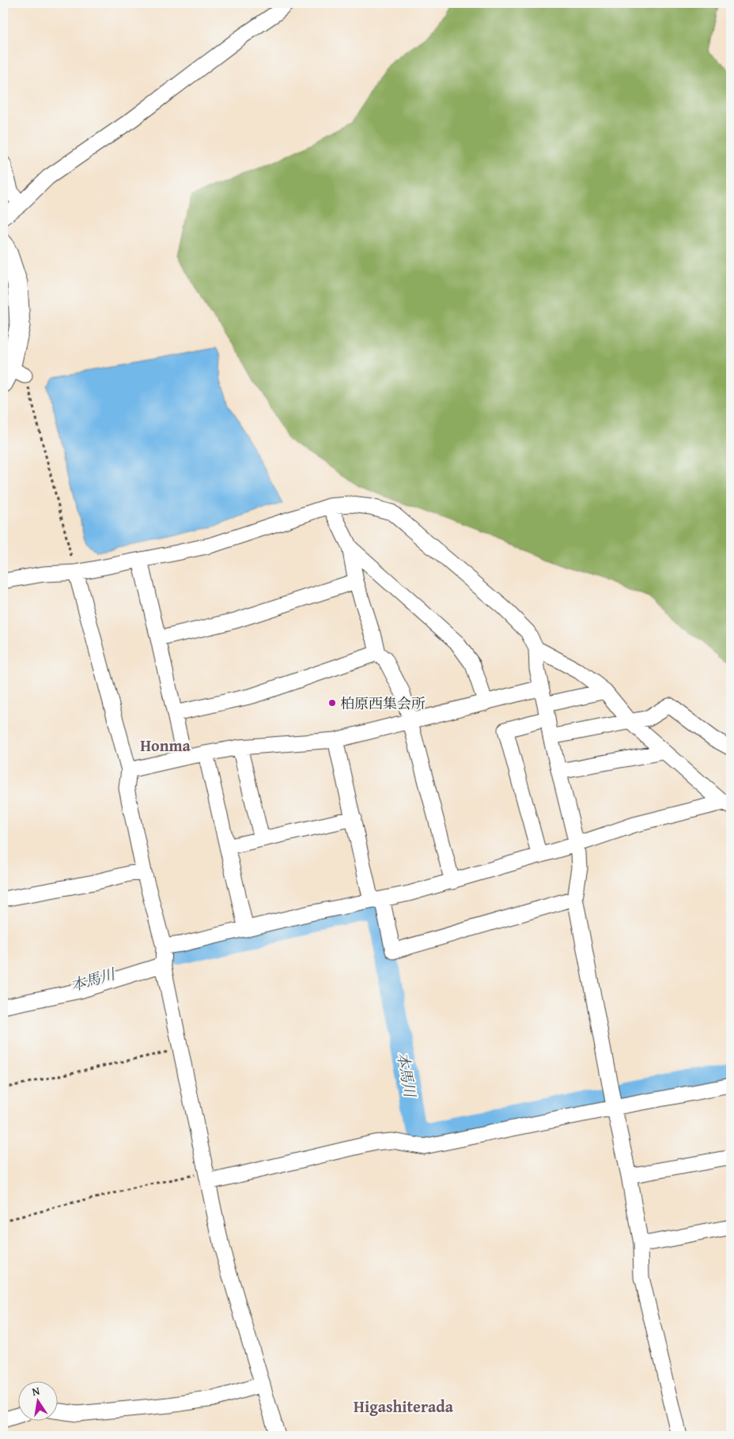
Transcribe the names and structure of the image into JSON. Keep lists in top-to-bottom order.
{
  "districts": ["Honma", "Higashiterada"],
  "water": ["本馬川"],
  "places": ["柏原西集会所"],
  "north": "top"
}
